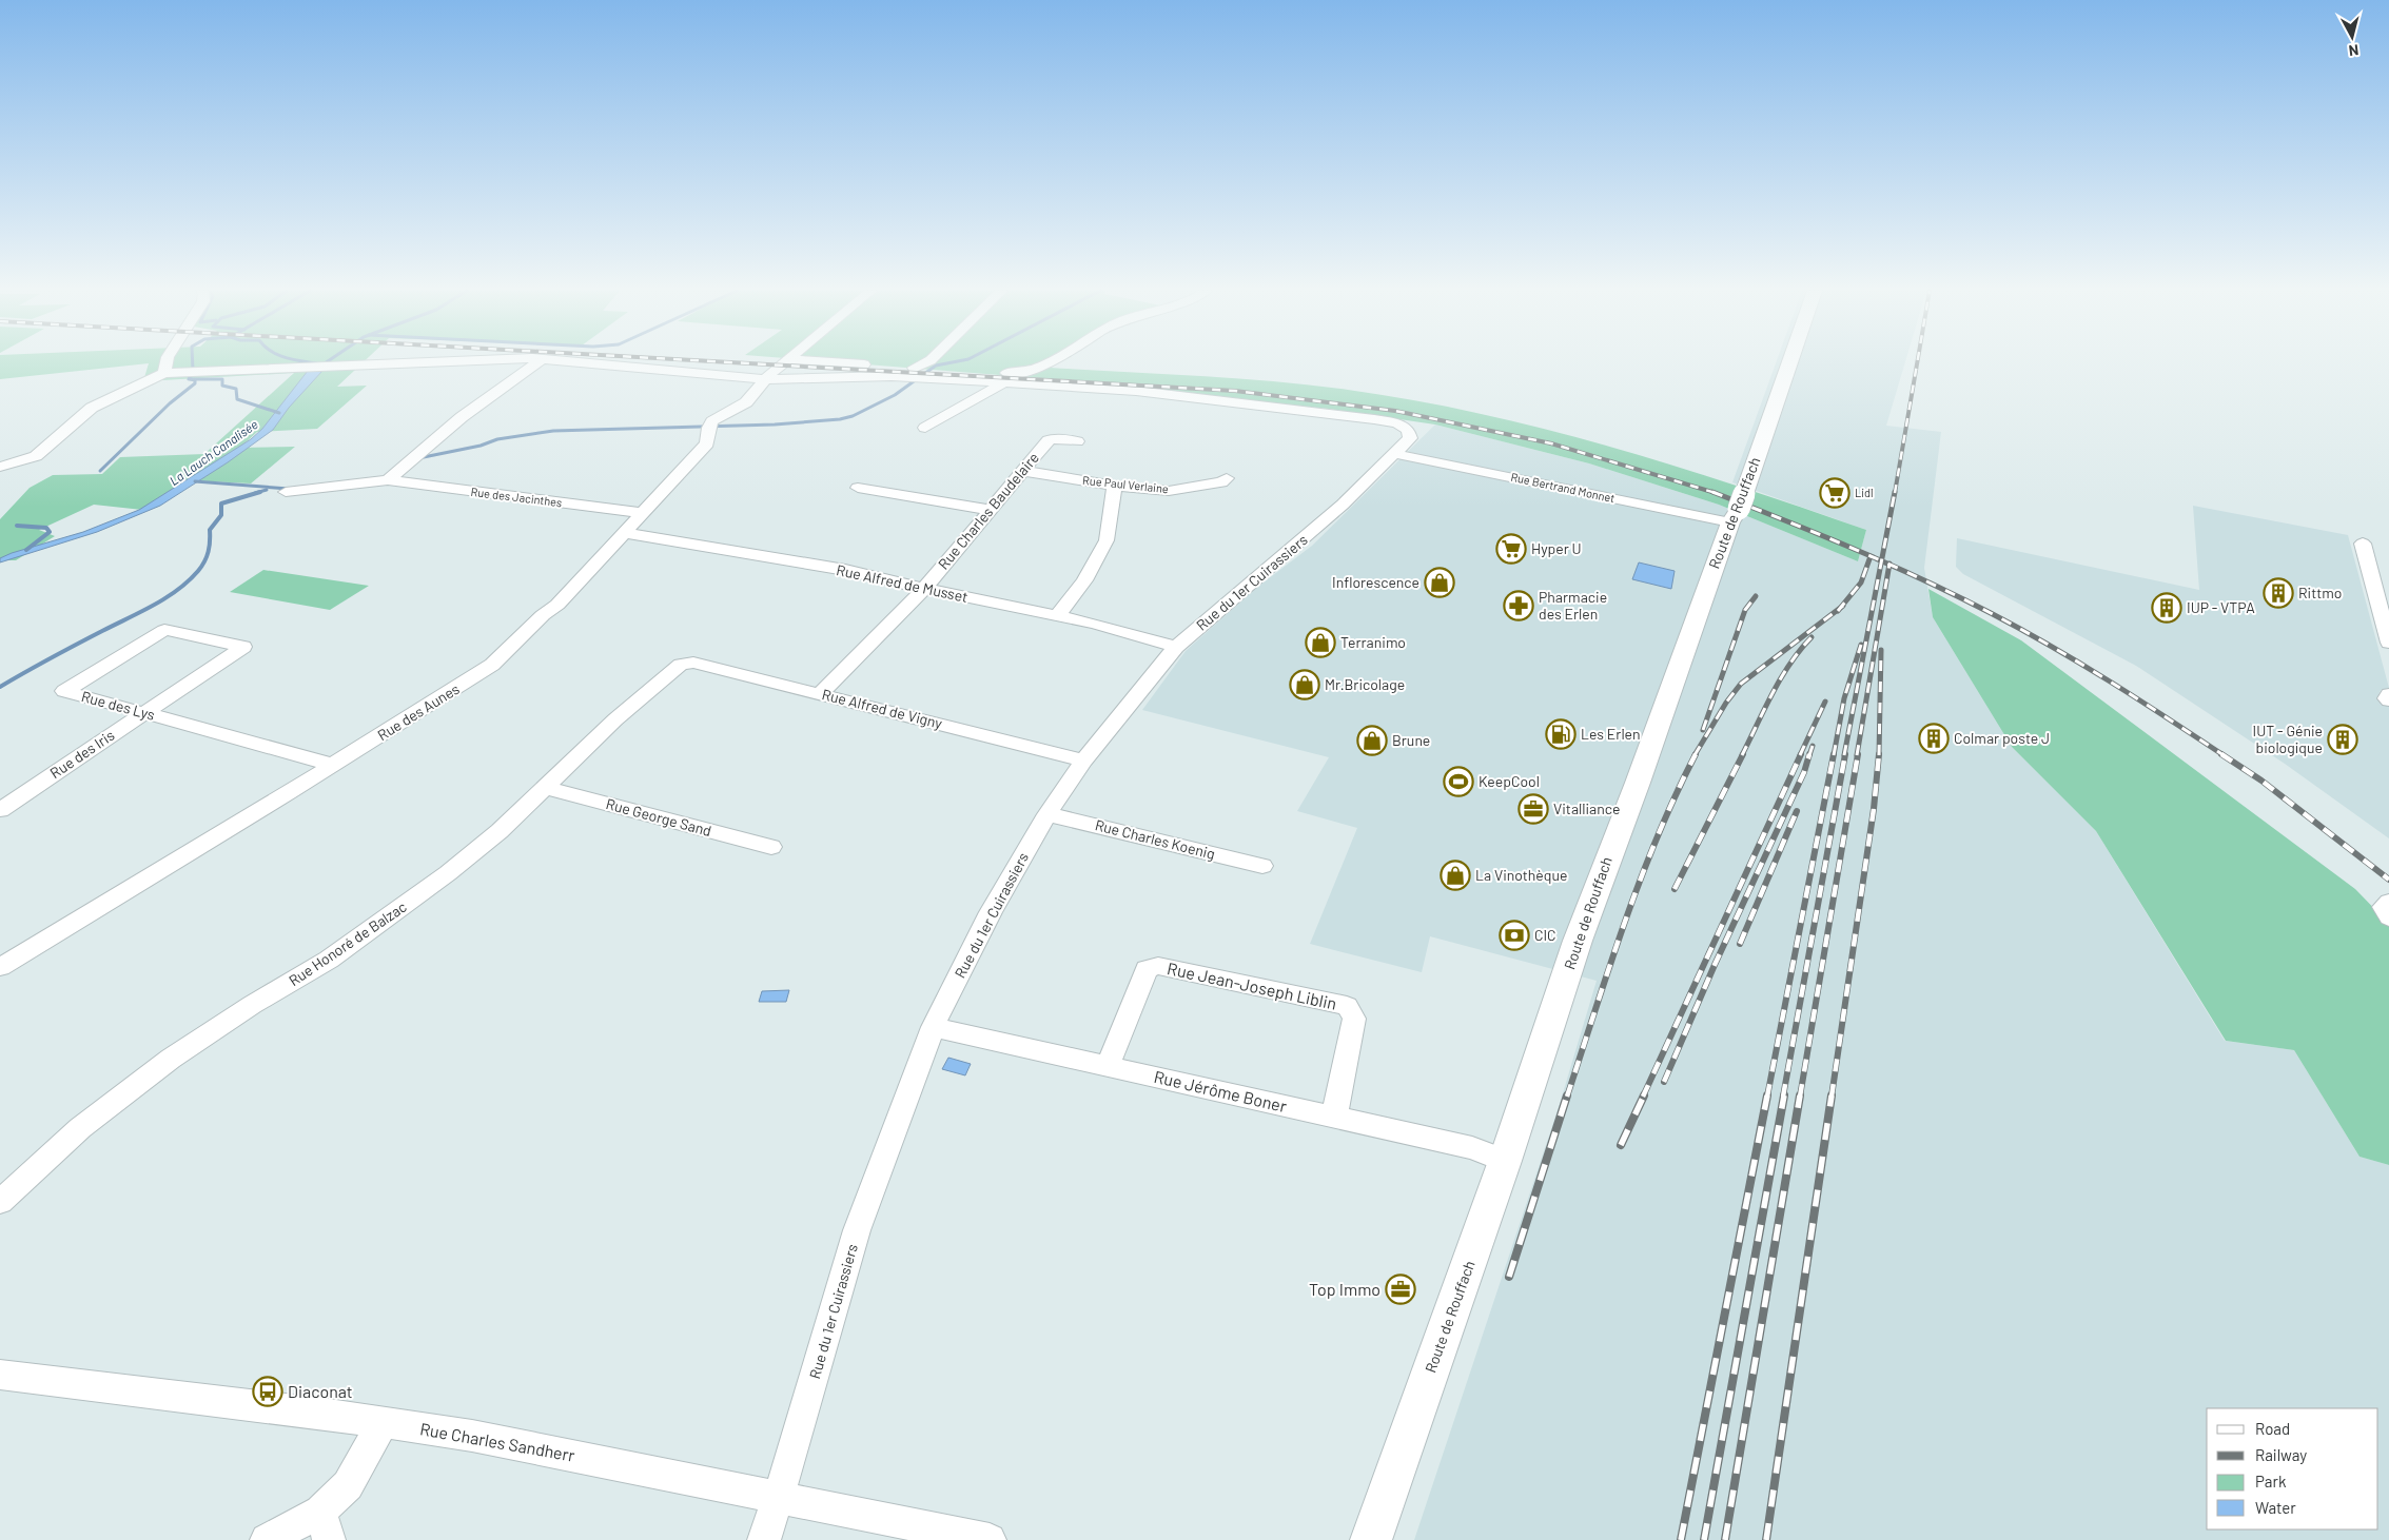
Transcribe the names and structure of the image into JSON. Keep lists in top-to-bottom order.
{
  "streets": {
    "main road": ["Route de Rouffach"],
    "street": [
      "Rue Paul Verlaine",
      "Rue Bertrand Monnet",
      "Rue des Jacinthes",
      "Rue Charles Baudelaire",
      "Rue du 1er Cuirassiers",
      "Rue Alfred de Musset",
      "Rue des Lys",
      "Rue Alfred de Vigny",
      "Rue des Aunes",
      "Rue des Iris",
      "Rue George Sand",
      "Rue Charles Koenig",
      "Rue Honoré de Balzac",
      "Rue Jean-Joseph Liblin",
      "Rue Jérôme Boner",
      "Rue Charles Sandherr"
    ]
  },
  "crossings": [
    ["Rue Paul Verlaine", "Rue Charles Baudelaire"],
    ["Rue Bertrand Monnet", "Route de Rouffach"],
    ["Rue Bertrand Monnet", "Rue du 1er Cuirassiers"],
    ["Rue des Jacinthes", "Rue des Aunes"],
    ["Rue Charles Baudelaire", "Rue Alfred de Musset"],
    ["Rue Charles Baudelaire", "Rue Alfred de Vigny"],
    ["Route de Rouffach", "Rue Jérôme Boner"],
    ["Rue du 1er Cuirassiers", "Rue Alfred de Musset"],
    ["Rue du 1er Cuirassiers", "Rue Alfred de Vigny"],
    ["Rue du 1er Cuirassiers", "Rue Charles Koenig"],
    ["Rue du 1er Cuirassiers", "Rue Jérôme Boner"],
    ["Rue du 1er Cuirassiers", "Rue Charles Sandherr"],
    ["Rue Alfred de Musset", "Rue des Aunes"],
    ["Rue des Lys", "Rue des Aunes"],
    ["Rue des Lys", "Rue des Iris"],
    ["Rue Alfred de Vigny", "Rue Honoré de Balzac"],
    ["Rue George Sand", "Rue Honoré de Balzac"],
    ["Rue Jean-Joseph Liblin", "Rue Jérôme Boner"]
  ],
  "water": ["La Lauch Canalisée"],
  "places": {
    "supermarket": ["Lidl", "Hyper U"],
    "shop": [
      "Inflorescence",
      "Terranimo",
      "Mr.Bricolage",
      "Brune",
      "La Vinothèque"
    ],
    "building": [
      "Rittmo",
      "IUP - VTPA",
      "Colmar poste J",
      "IUT - Génie biologique"
    ],
    "pharmacy": ["Pharmacie des Erlen"],
    "fuel station": ["Les Erlen"],
    "sports": ["KeepCool"],
    "office": ["Vitalliance", "Top Immo"],
    "bank": ["CIC"],
    "bus stop": ["Diaconat"]
  },
  "legend": [
    "Road",
    "Railway",
    "Park",
    "Water"
  ],
  "north": "bottom"
}
